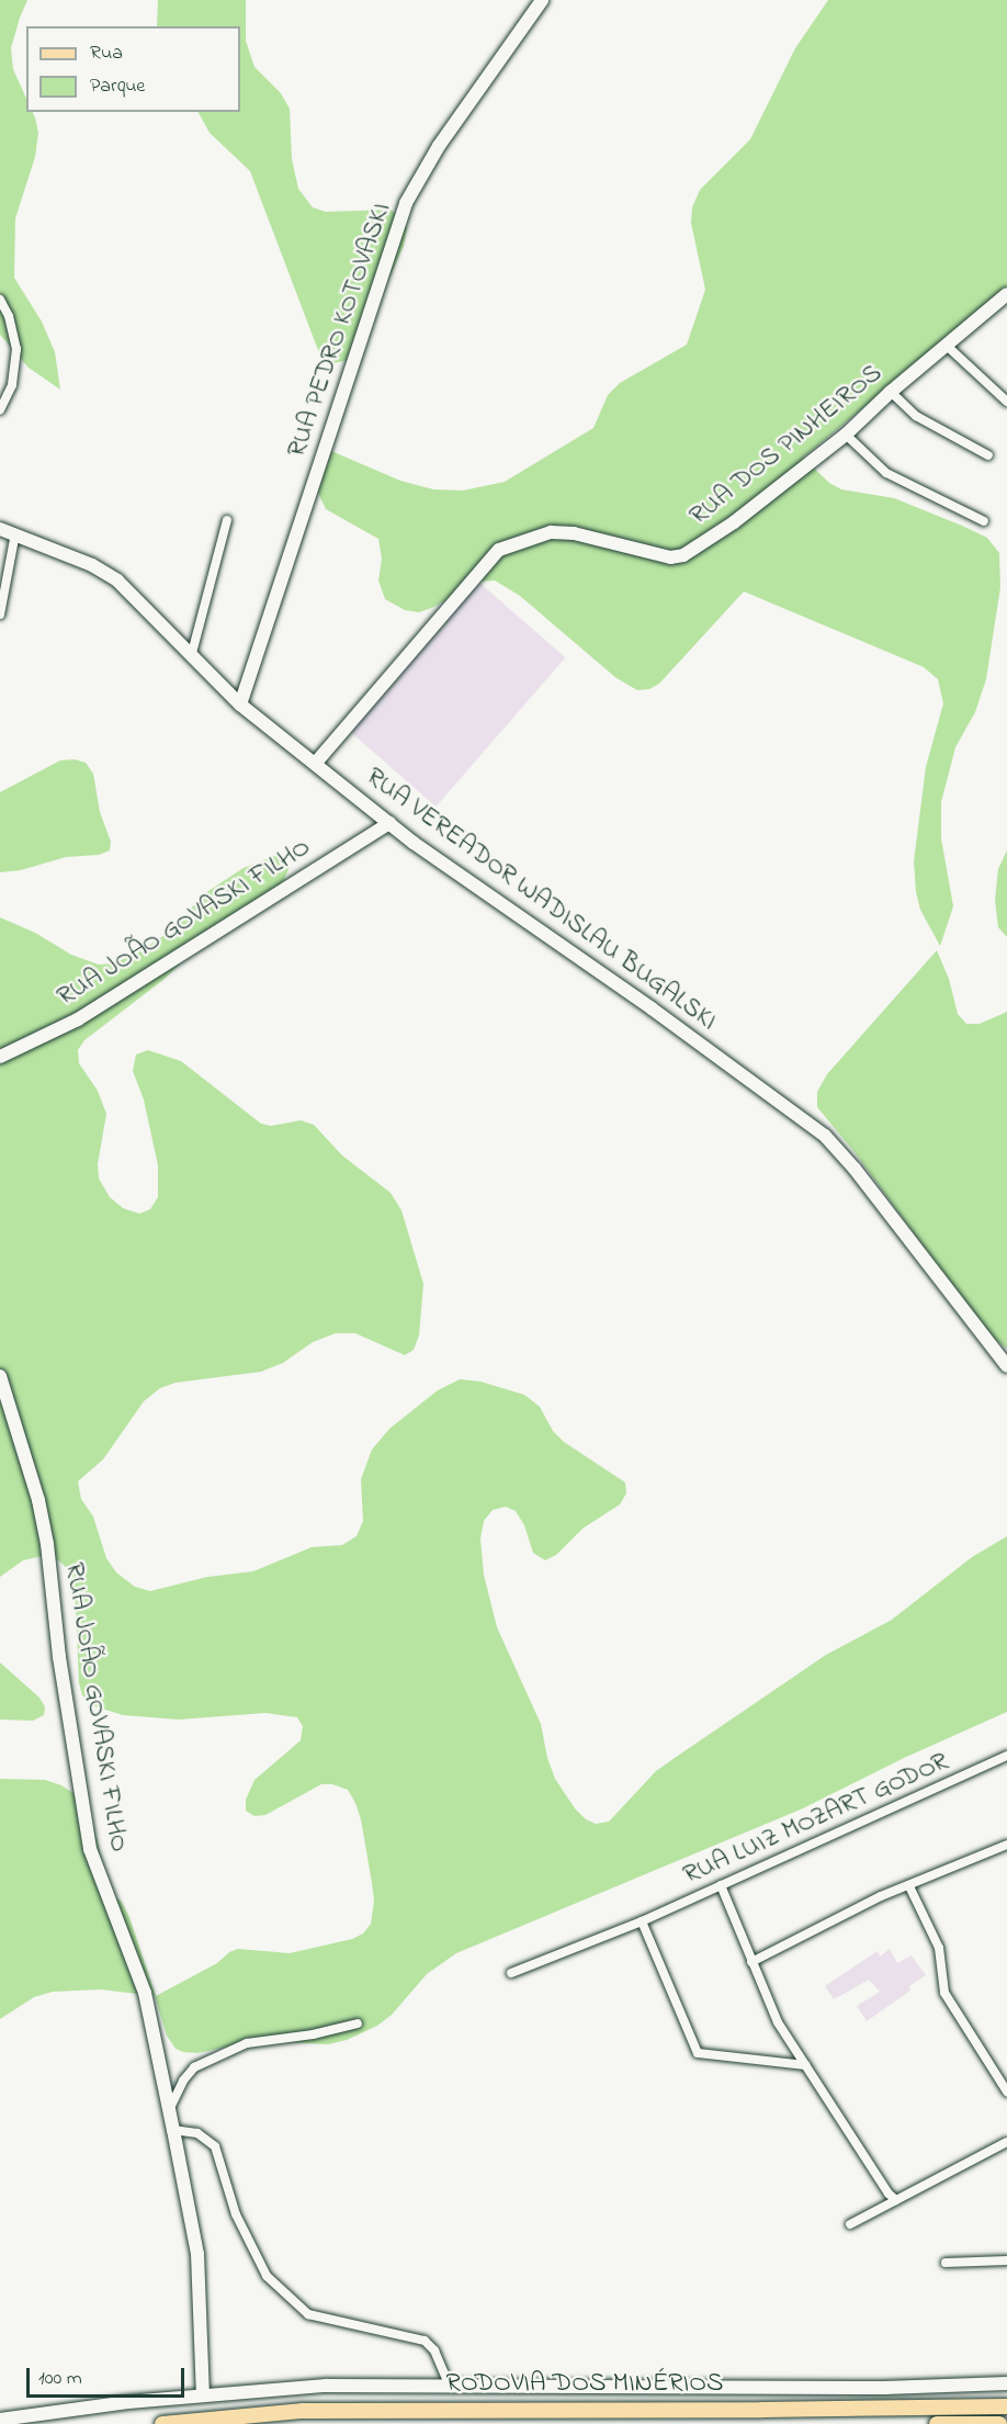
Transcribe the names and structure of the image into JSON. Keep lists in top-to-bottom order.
{
  "streets": {
    "main road": ["RODOVIA DOS MINÉRIOS"],
    "street": [
      "RUA PEDRO KOTOVASKI",
      "RUA DOS PINHEIROS",
      "RUA VEREADOR WADISLAU BUGALSKI",
      "RUA JOÃO GOVASKI FILHO",
      "RUA LUIZ MOZART GODOR"
    ]
  },
  "crossings": [
    ["RUA PEDRO KOTOVASKI", "RUA VEREADOR WADISLAU BUGALSKI"],
    ["RUA DOS PINHEIROS", "RUA VEREADOR WADISLAU BUGALSKI"],
    ["RUA VEREADOR WADISLAU BUGALSKI", "RUA JOÃO GOVASKI FILHO"]
  ],
  "legend": ["Rua", "Parque"],
  "scale_bar": "100 m"
}
